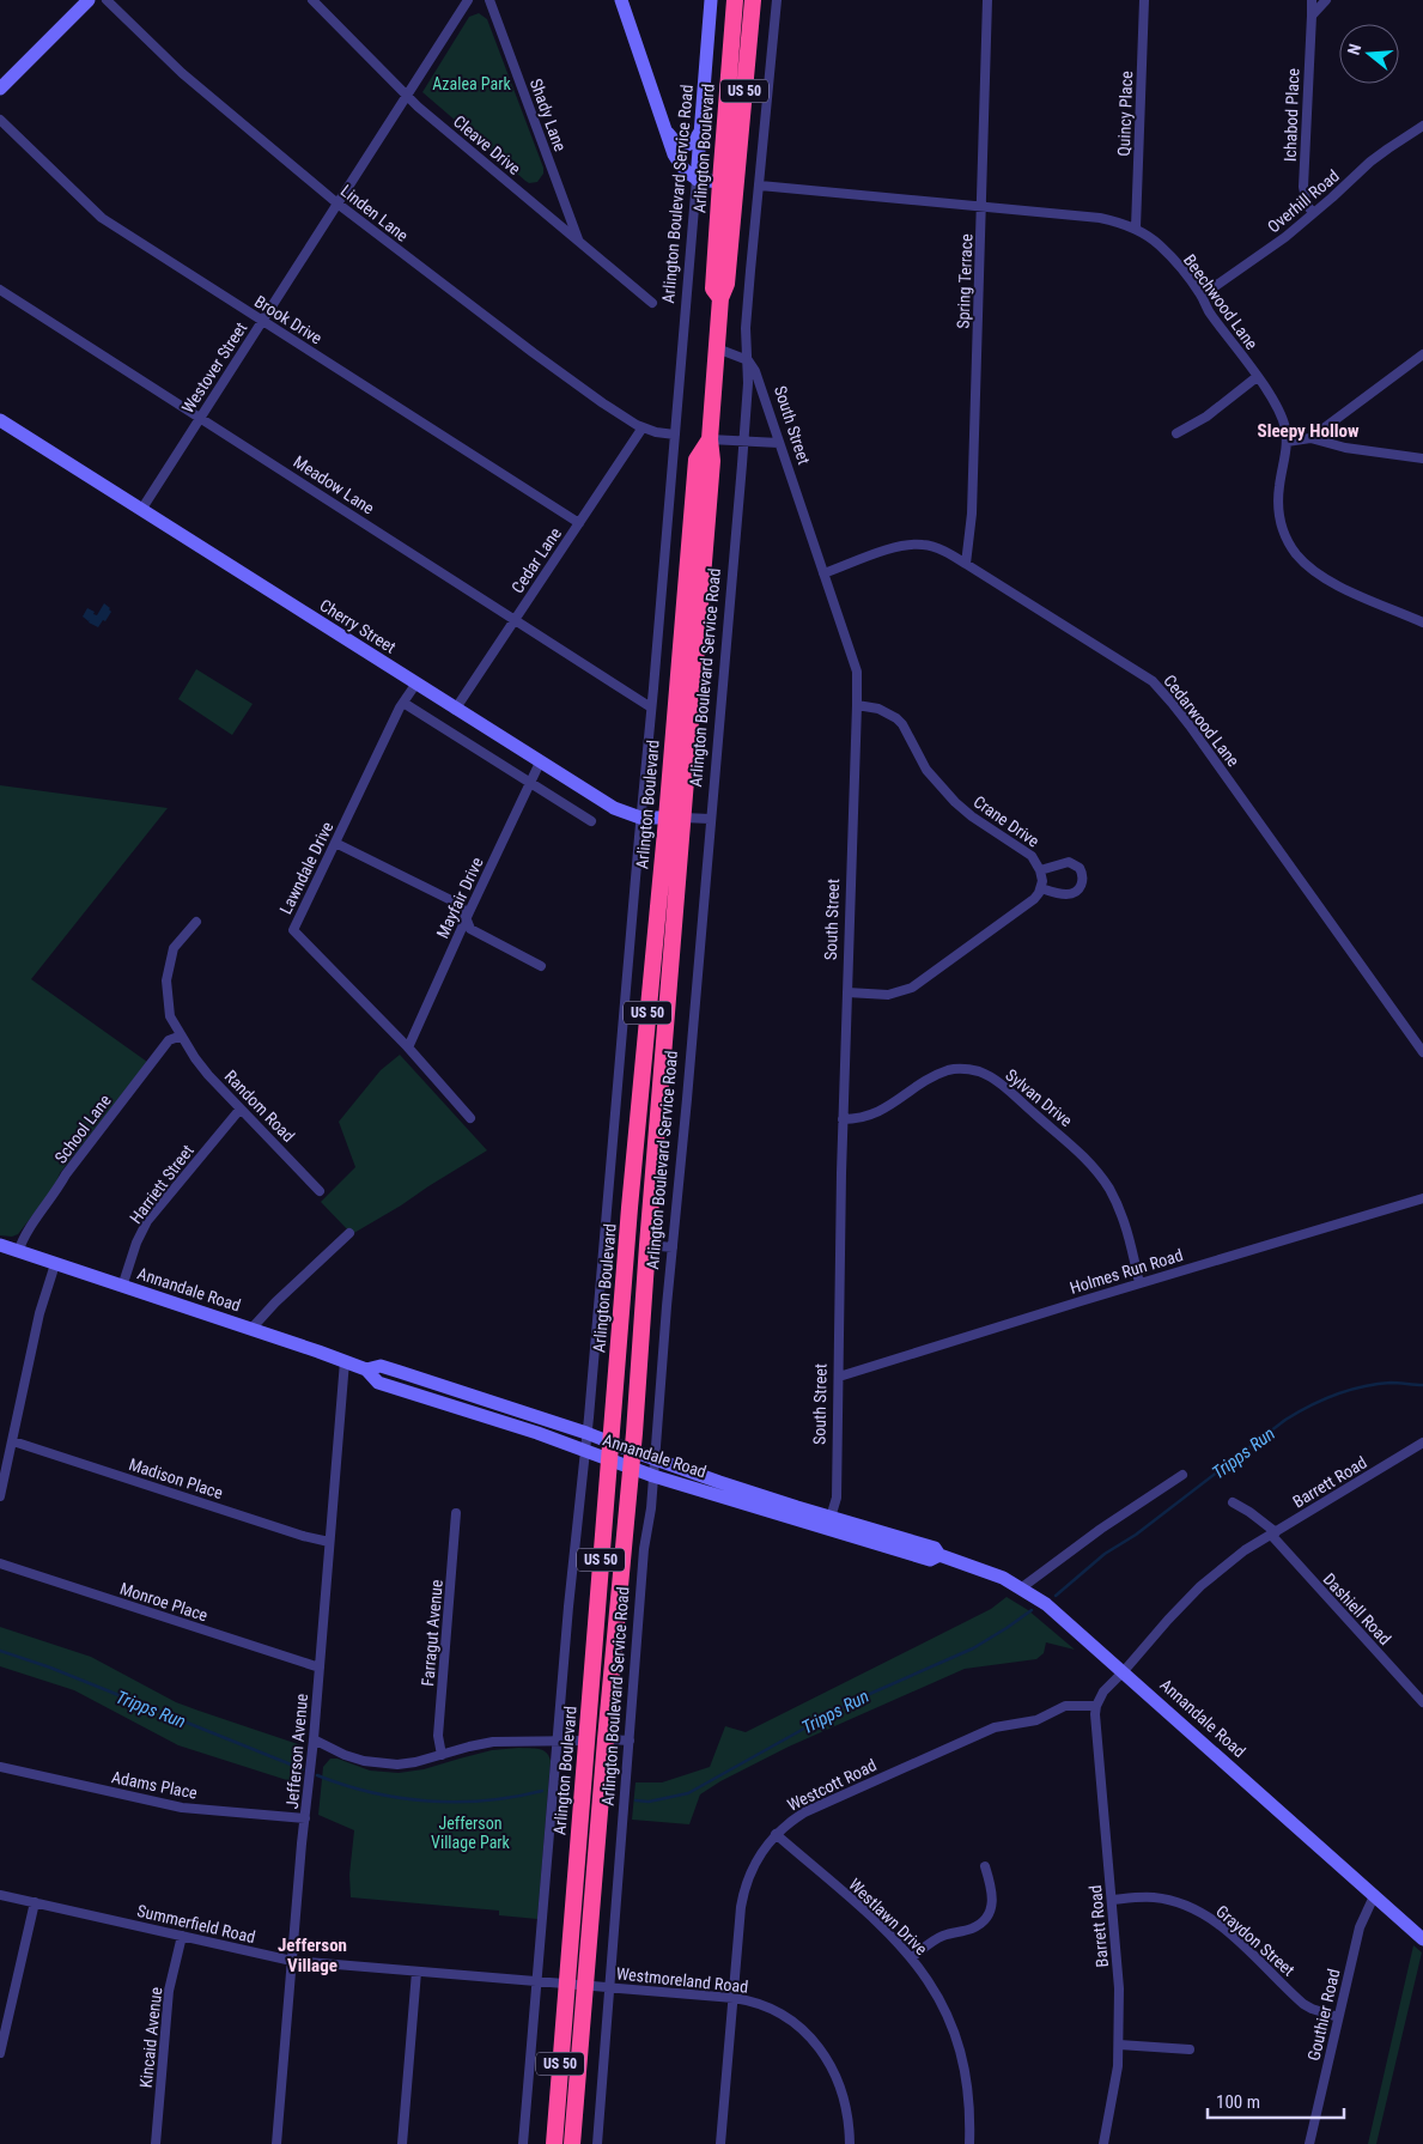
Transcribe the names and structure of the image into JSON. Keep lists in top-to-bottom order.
{
  "streets": {
    "highway": ["US 50", "Arlington Boulevard"],
    "main road": ["Arlington Boulevard Service Road", "Cherry Street", "Annandale Road"],
    "street": [
      "Quincy Place",
      "Shady Lane",
      "Ichabod Place",
      "Cleave Drive",
      "Overhill Road",
      "Linden Lane",
      "Spring Terrace",
      "Beechwood Lane",
      "Brook Drive",
      "Westover Street",
      "South Street",
      "Meadow Lane",
      "Cedar Lane",
      "Cedarwood Lane",
      "Crane Drive",
      "Lawndale Drive",
      "Mayfair Drive",
      "Sylvan Drive",
      "Random Road",
      "School Lane",
      "Harriett Street",
      "Holmes Run Road",
      "Madison Place",
      "Barrett Road",
      "Monroe Place",
      "Dashiell Road",
      "Farragut Avenue",
      "Jefferson Avenue",
      "Adams Place",
      "Westcott Road",
      "Westlawn Drive",
      "Summerfield Road",
      "Graydon Street",
      "Westmoreland Road",
      "Gouthier Road",
      "Kincaid Avenue"
    ]
  },
  "crossings": [
    ["Quincy Place", "Beechwood Lane"],
    ["Shady Lane", "Cleave Drive"],
    ["Ichabod Place", "Overhill Road"],
    ["Cleave Drive", "Westover Street"],
    ["Arlington Boulevard", "Arlington Boulevard Service Road"],
    ["Arlington Boulevard", "Cherry Street"],
    ["Arlington Boulevard", "Annandale Road"],
    ["Arlington Boulevard", "Summerfield Road"],
    ["Arlington Boulevard", "Westmoreland Road"],
    ["Arlington Boulevard Service Road", "Linden Lane"],
    ["Arlington Boulevard Service Road", "Beechwood Lane"],
    ["Arlington Boulevard Service Road", "South Street"],
    ["Arlington Boulevard Service Road", "Meadow Lane"],
    ["Arlington Boulevard Service Road", "Cherry Street"],
    ["Arlington Boulevard Service Road", "Annandale Road"],
    ["Arlington Boulevard Service Road", "Summerfield Road"],
    ["Arlington Boulevard Service Road", "Westmoreland Road"],
    ["Overhill Road", "Beechwood Lane"],
    ["Linden Lane", "Westover Street"],
    ["Linden Lane", "Cedar Lane"],
    ["Spring Terrace", "Beechwood Lane"],
    ["Spring Terrace", "Cedarwood Lane"],
    ["Brook Drive", "Westover Street"],
    ["Brook Drive", "Cedar Lane"],
    ["Westover Street", "Meadow Lane"],
    ["Westover Street", "Cherry Street"],
    ["South Street", "Cedarwood Lane"],
    ["South Street", "Crane Drive"],
    ["South Street", "Sylvan Drive"],
    ["South Street", "Holmes Run Road"],
    ["South Street", "Annandale Road"],
    ["Meadow Lane", "Cedar Lane"],
    ["Cedar Lane", "Cherry Street"],
    ["Cherry Street", "Lawndale Drive"],
    ["Cherry Street", "Mayfair Drive"],
    ["Lawndale Drive", "Mayfair Drive"],
    ["Sylvan Drive", "Holmes Run Road"],
    ["Random Road", "School Lane"],
    ["Random Road", "Harriett Street"],
    ["School Lane", "Annandale Road"],
    ["Harriett Street", "Annandale Road"],
    ["Annandale Road", "Barrett Road"],
    ["Annandale Road", "Jefferson Avenue"],
    ["Annandale Road", "Gouthier Road"],
    ["Madison Place", "Jefferson Avenue"],
    ["Barrett Road", "Dashiell Road"],
    ["Barrett Road", "Westcott Road"],
    ["Barrett Road", "Graydon Street"],
    ["Monroe Place", "Jefferson Avenue"],
    ["Jefferson Avenue", "Adams Place"],
    ["Jefferson Avenue", "Summerfield Road"],
    ["Westcott Road", "Westlawn Drive"],
    ["Westcott Road", "Westmoreland Road"],
    ["Summerfield Road", "Westmoreland Road"],
    ["Summerfield Road", "Kincaid Avenue"],
    ["Graydon Street", "Gouthier Road"]
  ],
  "districts": ["Sleepy Hollow", "Jefferson Village"],
  "water": ["Tripps Run"],
  "parks": ["Azalea Park", "Jefferson Village Park"],
  "scale_bar": "100 m",
  "north": "left"
}
